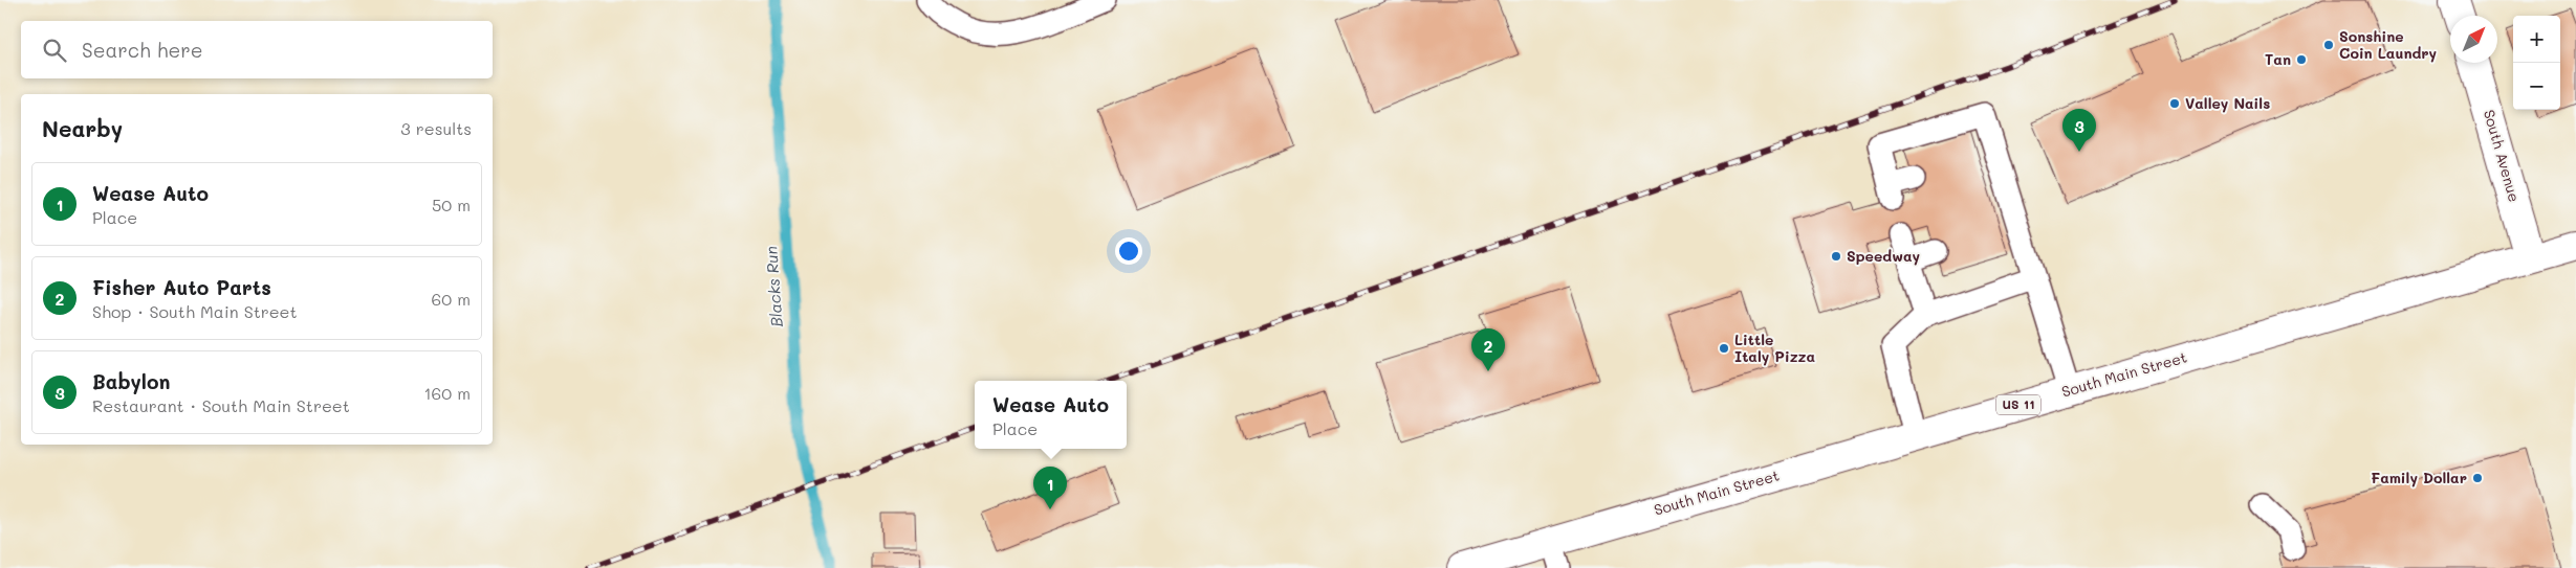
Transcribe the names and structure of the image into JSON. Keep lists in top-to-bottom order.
{
  "streets": {
    "main road": ["South Avenue", "South Main Street", "US 11"]
  },
  "crossings": [
    ["South Avenue", "South Main Street"]
  ],
  "water": ["Blacks Run"],
  "places": [
    "Sonshine Coin Laundry",
    "Tan",
    "Valley Nails",
    "Speedway",
    "Little Italy Pizza",
    "Family Dollar"
  ],
  "north": "top right",
  "page": {
    "map_buttons": ["+", "−"],
    "search": "Search here",
    "heading": ["Nearby", "3 results"],
    "pins": ["3", "2", "1"],
    "list": [
      {
        "mark": "1",
        "name": "Wease Auto",
        "note": "Place",
        "value": "50 m"
      },
      {
        "mark": "2",
        "name": "Fisher Auto Parts",
        "note": "Shop · South Main Street",
        "value": "60 m"
      },
      {
        "mark": "3",
        "name": "Babylon",
        "note": "Restaurant · South Main Street",
        "value": "160 m"
      }
    ],
    "popup": ["Wease Auto", "Place"]
  }
}
